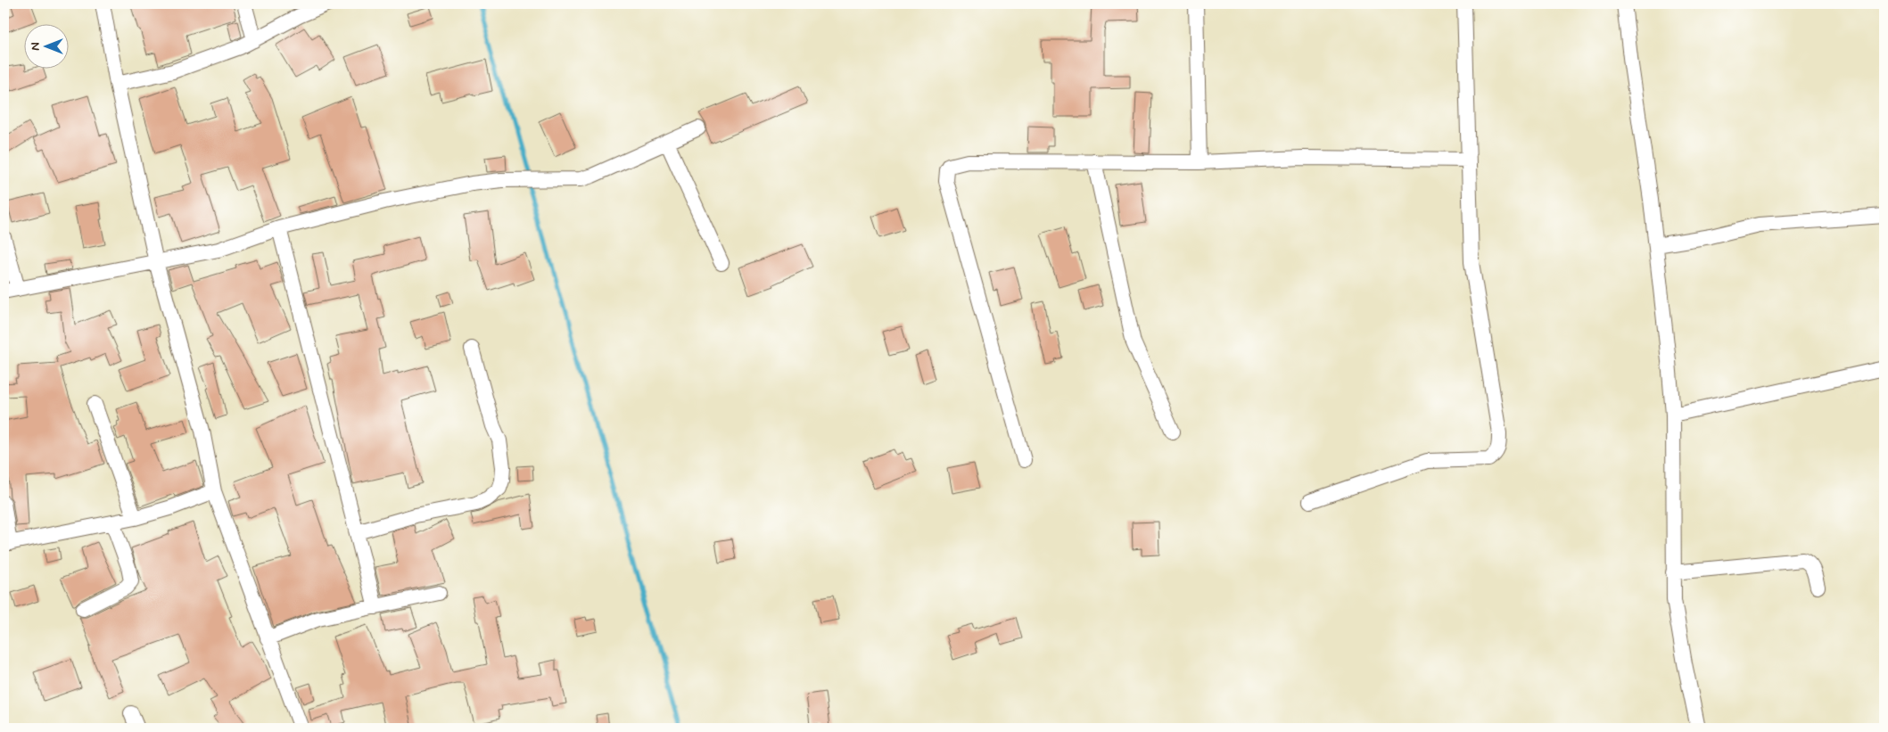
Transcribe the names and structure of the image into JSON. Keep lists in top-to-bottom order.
{
  "north": "left"
}
